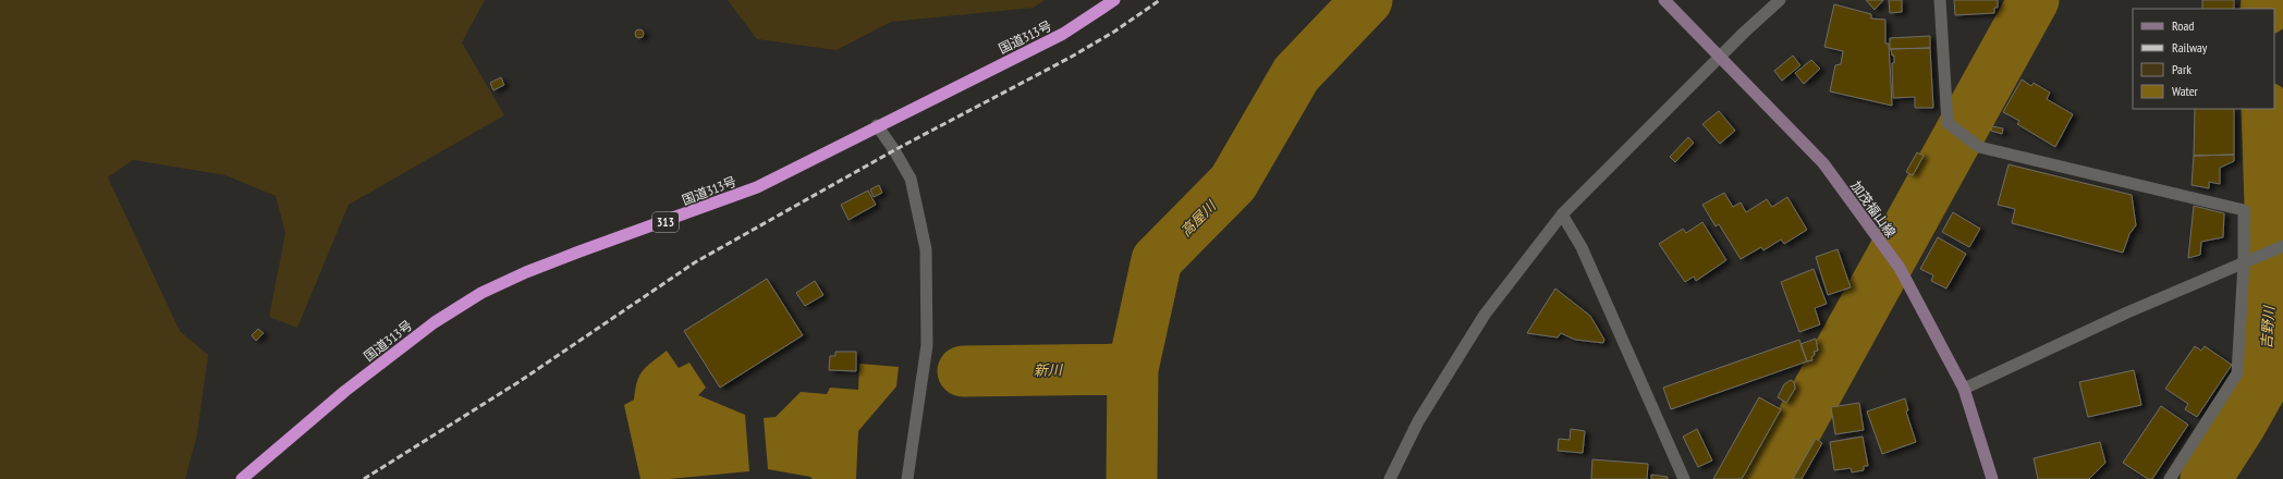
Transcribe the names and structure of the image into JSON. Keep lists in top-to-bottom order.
{
  "streets": {
    "highway": ["国道313号", "313"],
    "main road": ["加茂福山線"]
  },
  "water": ["高屋川", "吉野川", "新川"],
  "legend": [
    "Road",
    "Railway",
    "Park",
    "Water"
  ]
}
